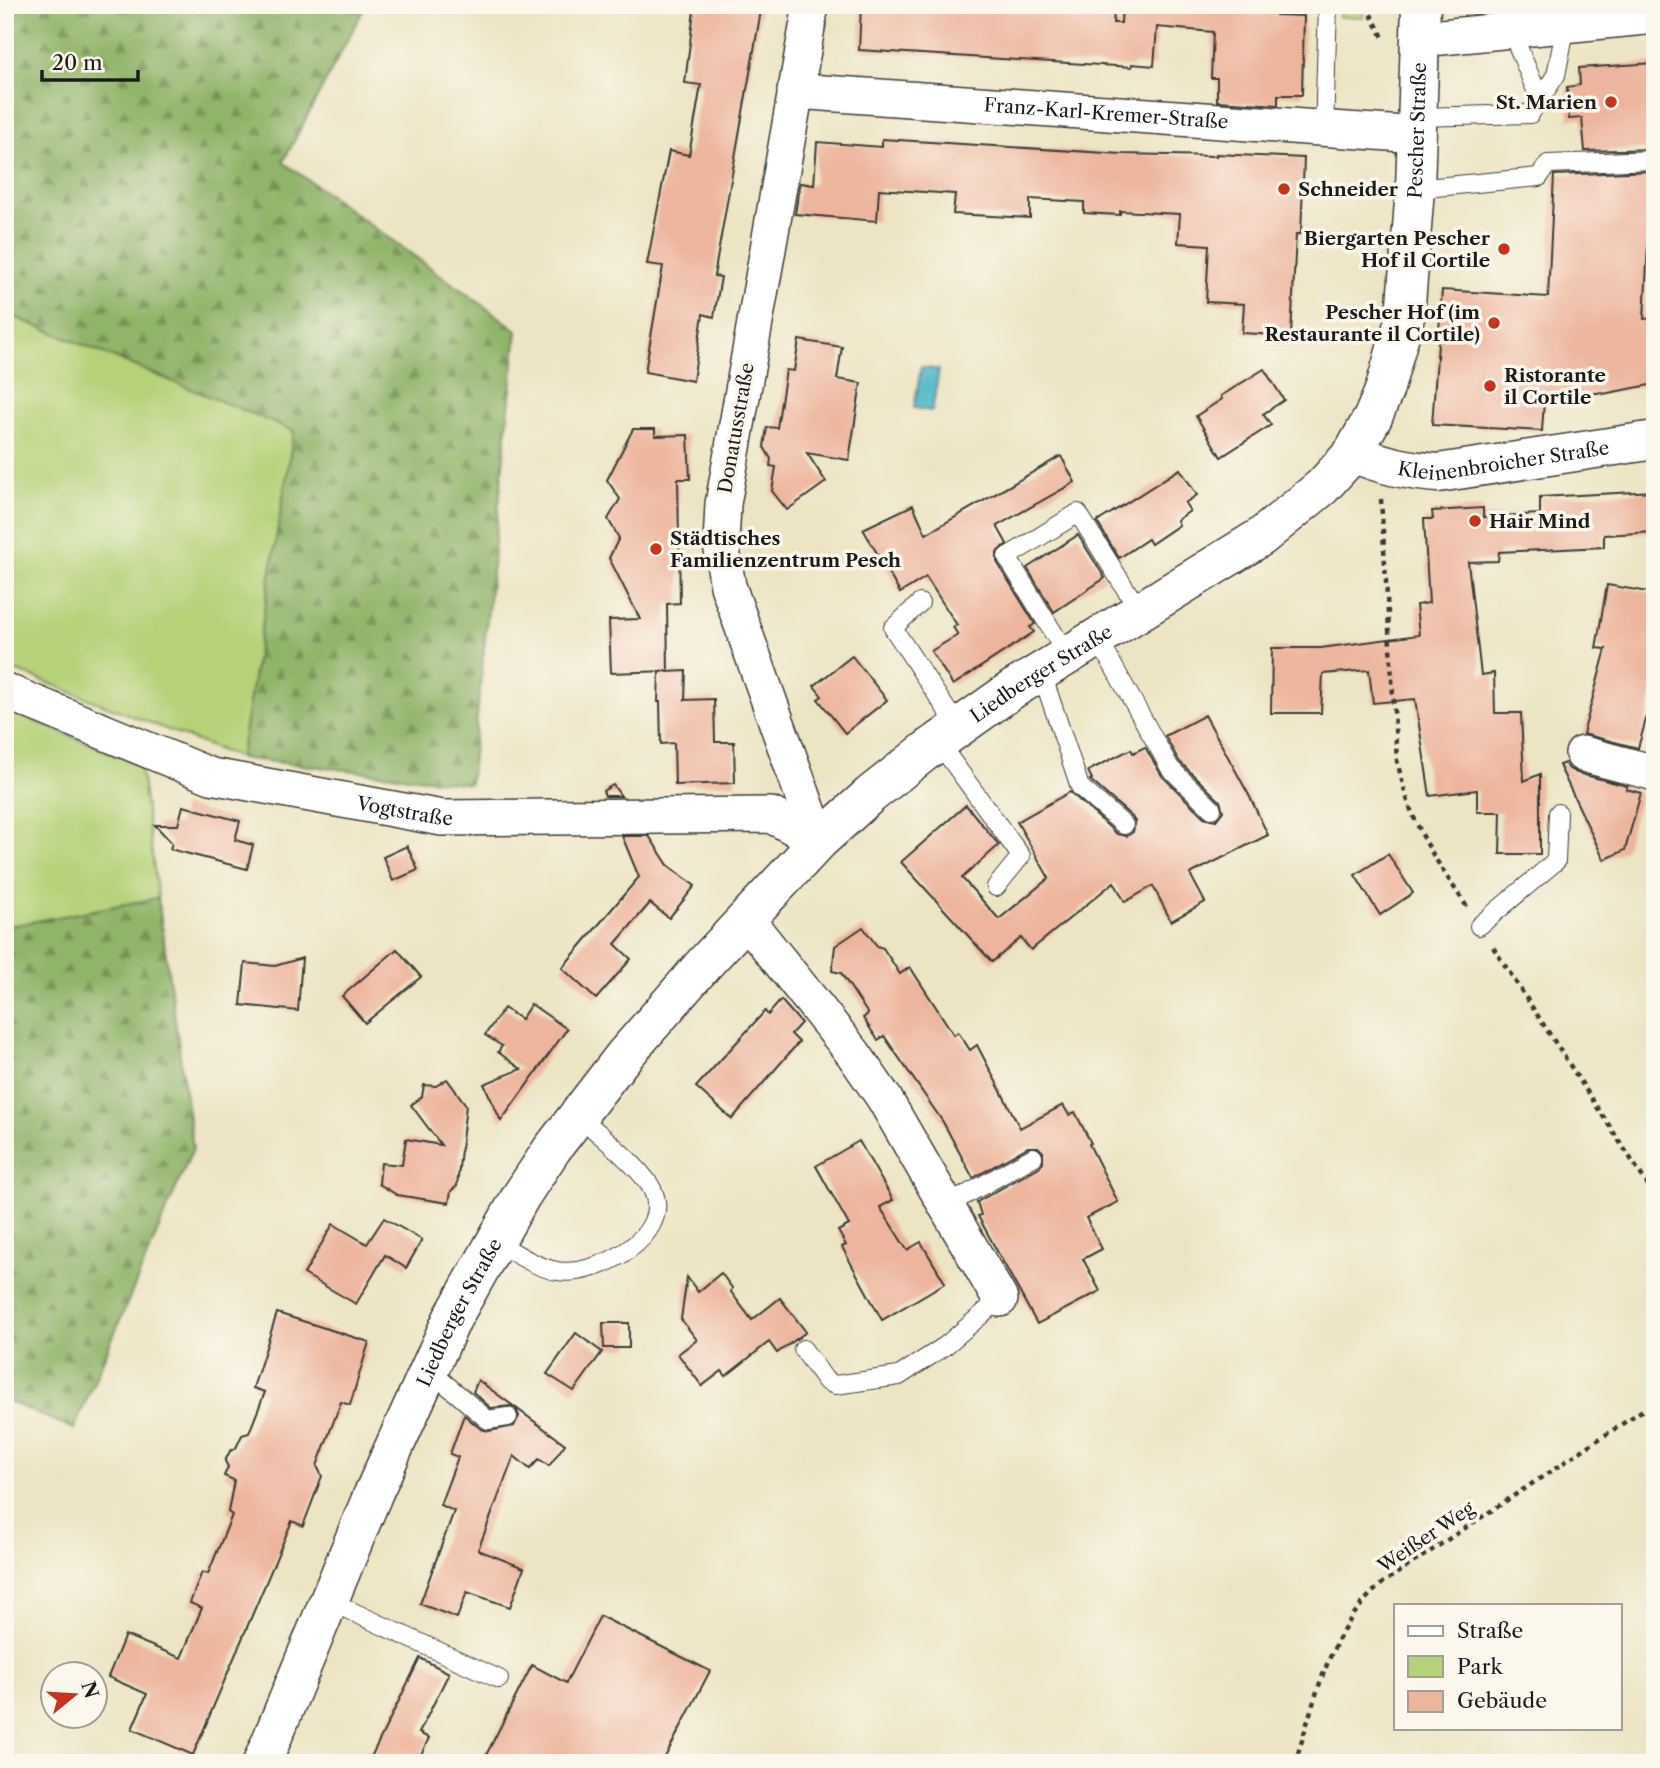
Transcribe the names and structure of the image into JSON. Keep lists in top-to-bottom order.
{
  "streets": {
    "main road": ["Pescher Straße", "Kleinenbroicher Straße", "Liedberger Straße"],
    "street": ["Franz-Karl-Kremer-Straße", "Donatusstraße", "Vogtstraße"],
    "path": ["Weißer Weg"]
  },
  "crossings": [
    ["Franz-Karl-Kremer-Straße", "Pescher Straße"],
    ["Franz-Karl-Kremer-Straße", "Donatusstraße"],
    ["Pescher Straße", "Kleinenbroicher Straße"],
    ["Pescher Straße", "Liedberger Straße"],
    ["Donatusstraße", "Liedberger Straße"],
    ["Donatusstraße", "Vogtstraße"],
    ["Kleinenbroicher Straße", "Liedberger Straße"],
    ["Liedberger Straße", "Vogtstraße"]
  ],
  "places": [
    "St. Marien",
    "Schneider",
    "Biergarten Pescher Hof il Cortile",
    "Pescher Hof (im Restaurante il Cortile)",
    "Ristorante il Cortile",
    "Hair Mind",
    "Städtisches Familienzentrum Pesch"
  ],
  "legend": ["Straße", "Park", "Gebäude"],
  "scale_bar": "20 m",
  "north": "right"
}
